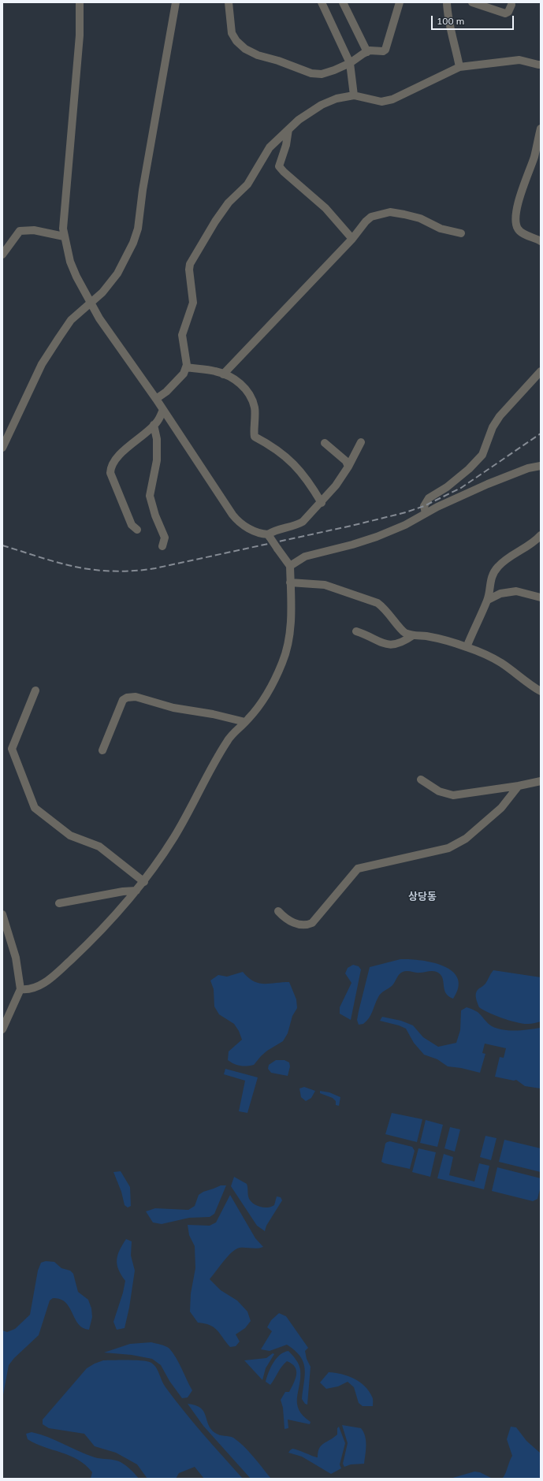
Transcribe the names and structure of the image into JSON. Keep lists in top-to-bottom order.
{
  "districts": ["상당동"],
  "scale_bar": "100 m"
}
